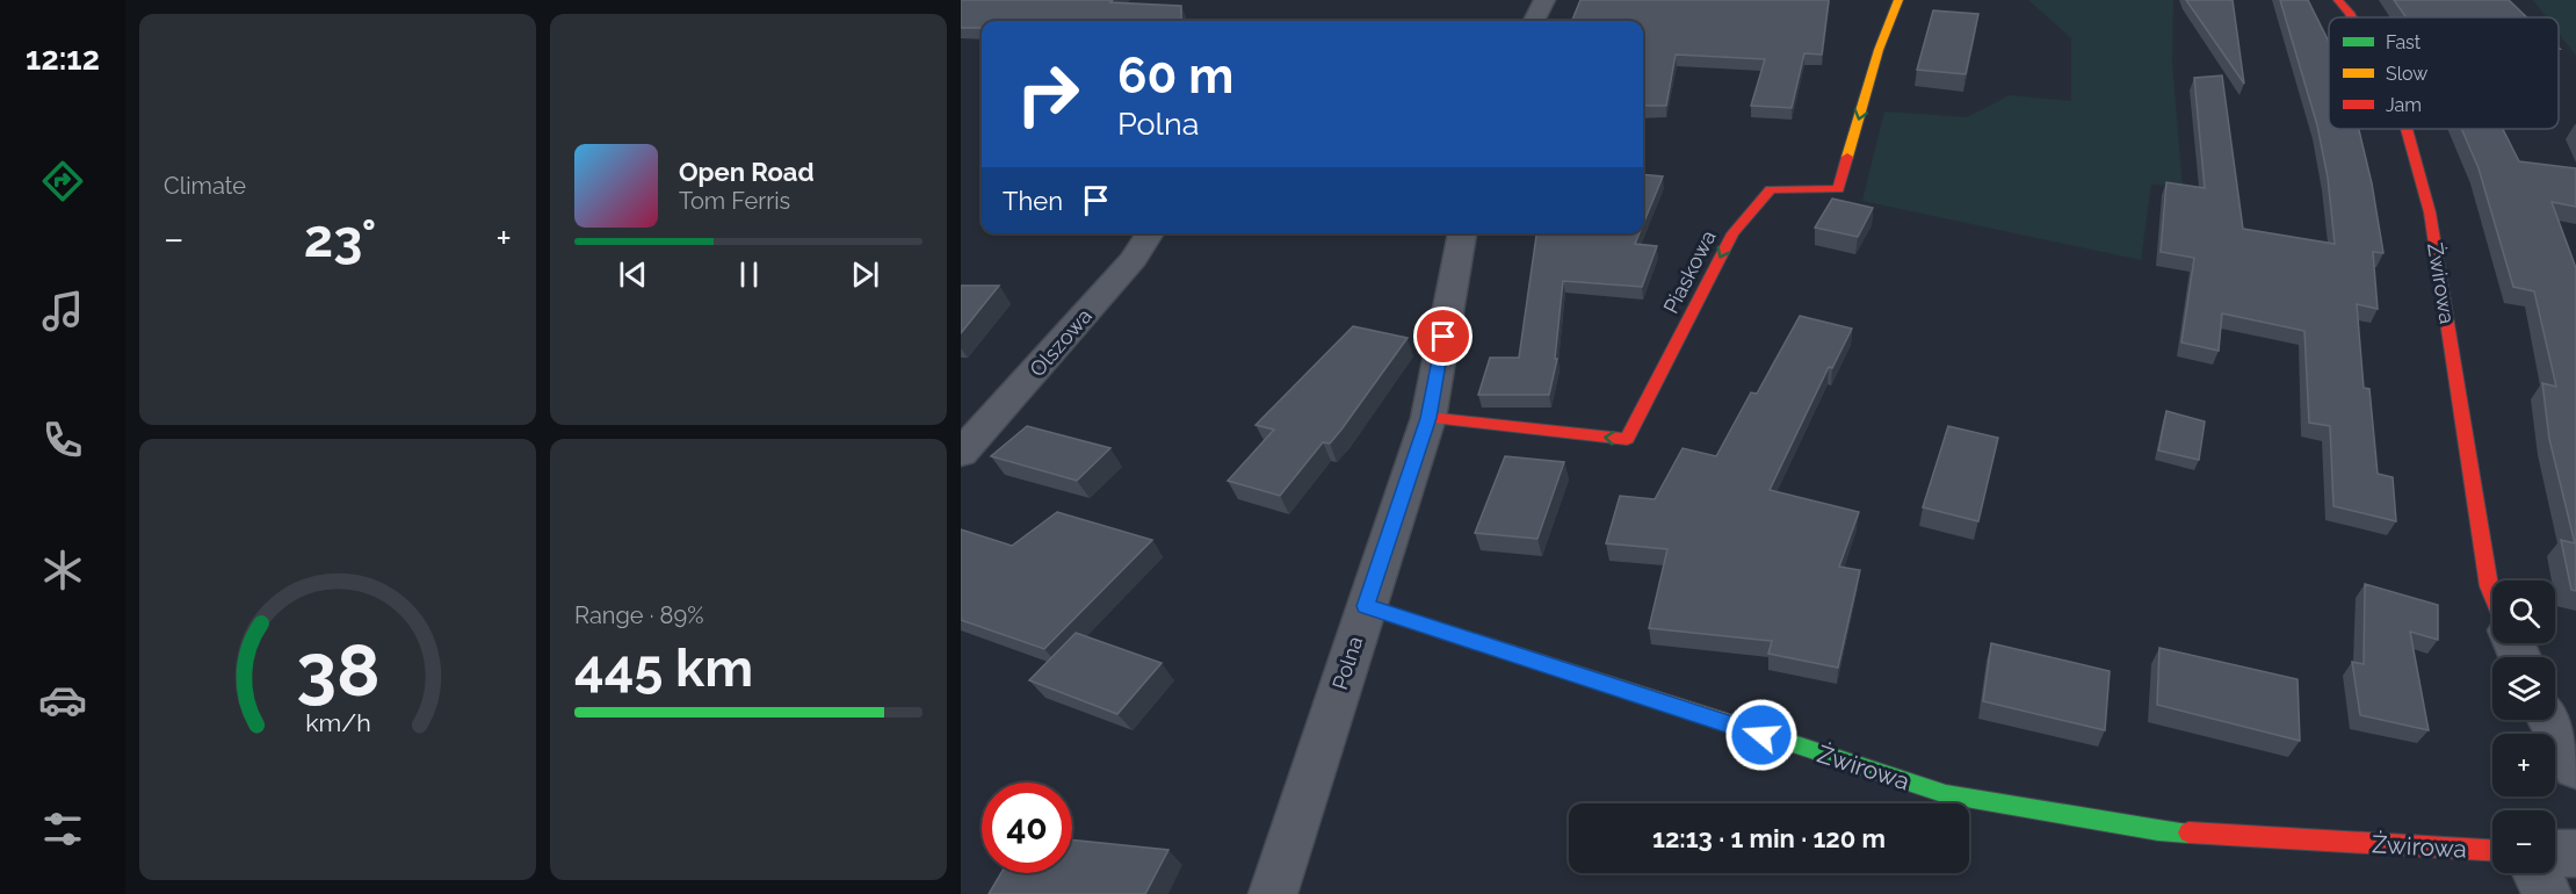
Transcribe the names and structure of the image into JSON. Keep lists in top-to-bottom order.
{
  "streets": {
    "street": [
      "Piaskowa",
      "Żwirowa",
      "Olszowa",
      "Polna"
    ]
  },
  "crossings": [
    ["Piaskowa", "Polna"],
    ["Żwirowa", "Polna"]
  ],
  "one_way": ["Piaskowa"],
  "legend": ["Fast", "Slow", "Jam"],
  "page": {
    "tabs": "12:12",
    "tile": [
      "Climate",
      ["Range · 89%", "445 km"]
    ],
    "turn": ["60 m", "Polna"],
    "song": ["Open Road", "Tom Ferris"],
    "then": "Then",
    "heat": ["−", "23°", "+"],
    "map_buttons": ["+", "−"],
    "limit": "40",
    "trip": "12:13 · 1 min · 120 m",
    "gauge": ["38", "km/h"]
  }
}
